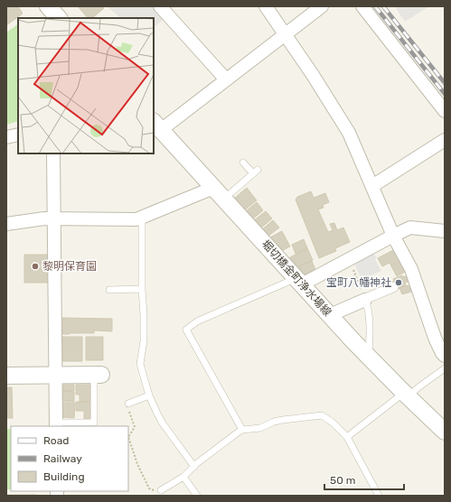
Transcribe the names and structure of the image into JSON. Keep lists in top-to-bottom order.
{
  "streets": {
    "street": ["堀切橋金町浄水場線"]
  },
  "places": ["黎明保育園", "宝町八幡神社"],
  "legend": ["Road", "Railway", "Building"],
  "scale_bar": "50 m"
}
